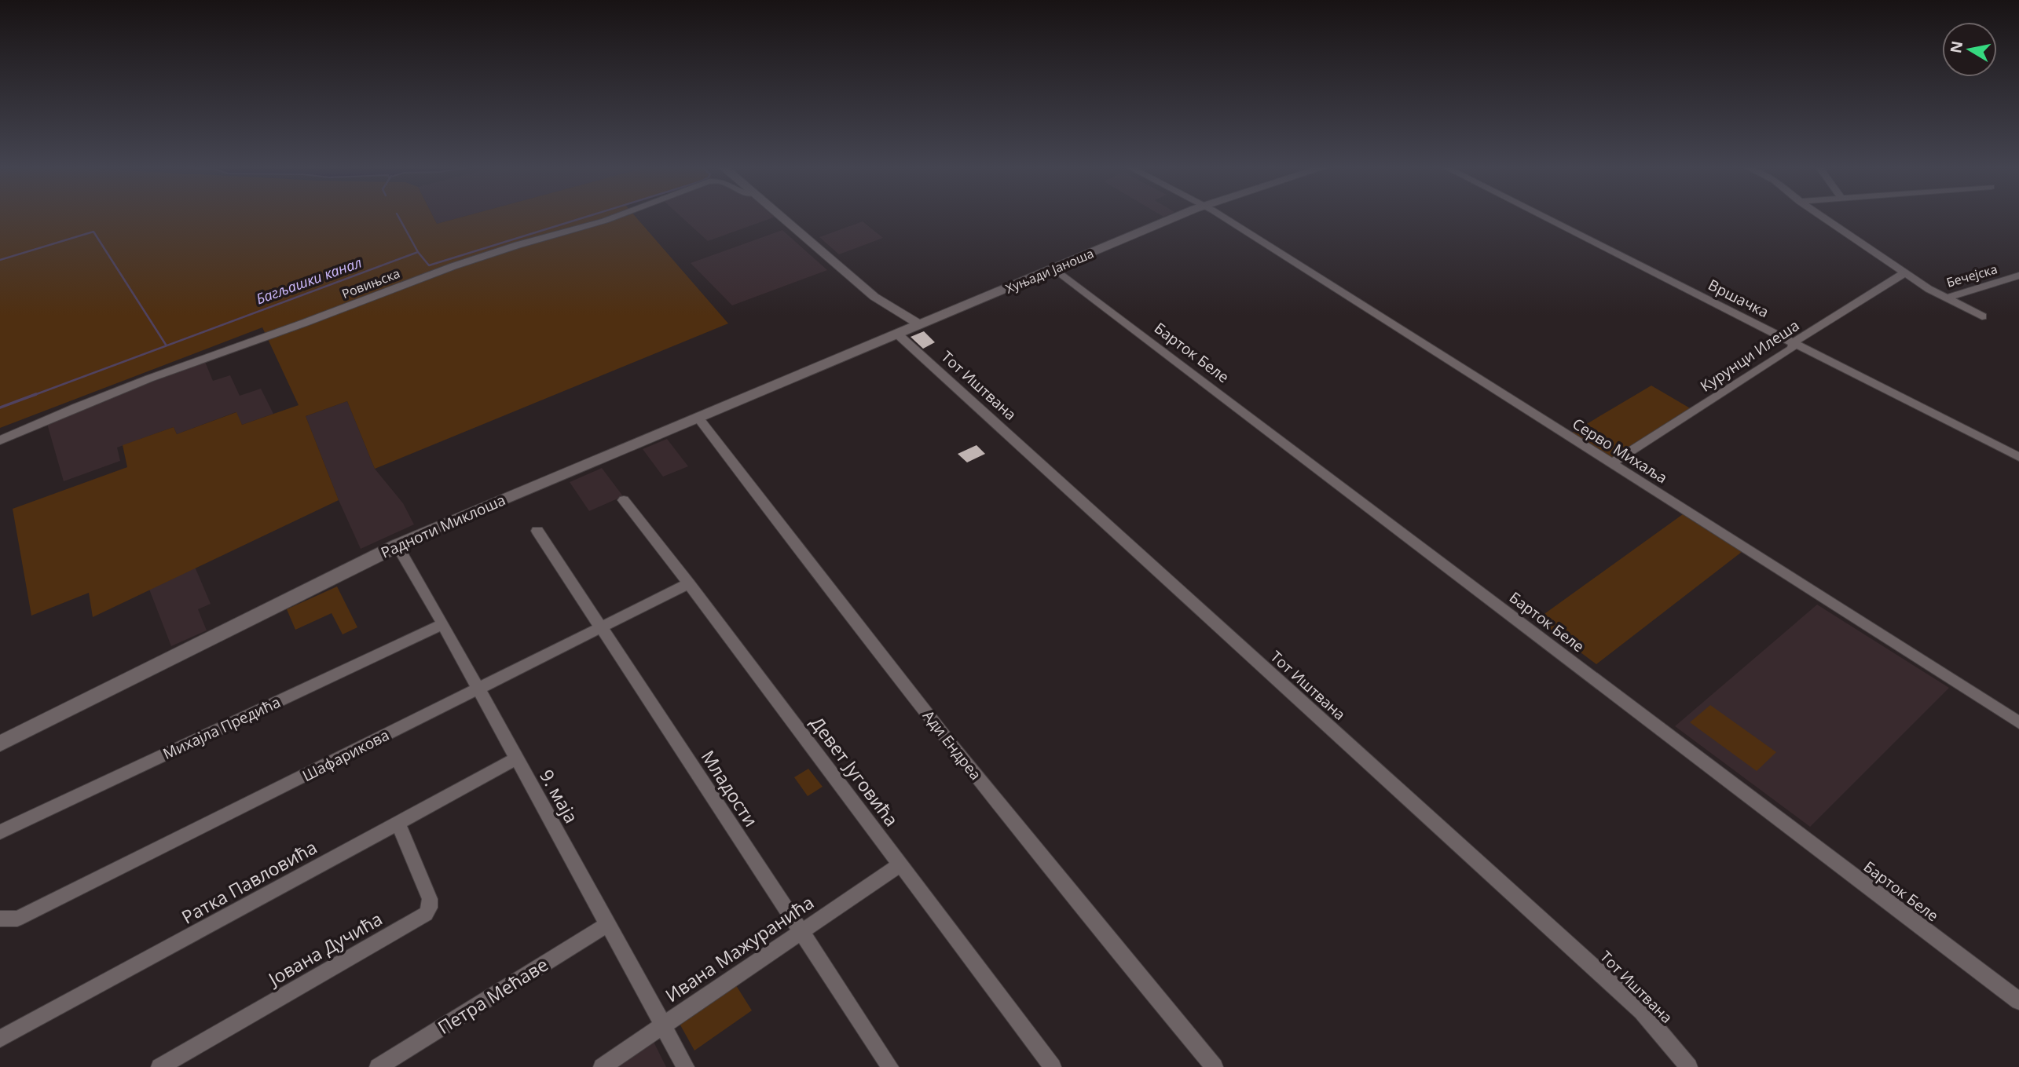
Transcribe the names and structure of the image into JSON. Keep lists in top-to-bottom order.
{
  "streets": {
    "street": [
      "Хуњади Јаноша",
      "Бечејска",
      "Ровињска",
      "Вршачка",
      "Барток Беле",
      "Курунци Илеша",
      "Тот Иштвана",
      "Серво Михаља",
      "Радноти Миклоша",
      "Михајла Предића",
      "Ади Ендреа",
      "Шафарикова",
      "Девет Југовића",
      "Младости",
      "9. маја",
      "Ратка Павловића",
      "Јована Дучића",
      "Ивана Мажуранића",
      "Петра Мећаве"
    ]
  },
  "crossings": [
    ["Хуњади Јаноша", "Барток Беле"],
    ["Хуњади Јаноша", "Тот Иштвана"],
    ["Хуњади Јаноша", "Радноти Миклоша"],
    ["Бечејска", "Курунци Илеша"],
    ["Вршачка", "Курунци Илеша"],
    ["Курунци Илеша", "Серво Михаља"],
    ["Тот Иштвана", "Радноти Миклоша"],
    ["Радноти Миклоша", "Ади Ендреа"],
    ["Радноти Миклоша", "9. маја"],
    ["Михајла Предића", "9. маја"],
    ["Шафарикова", "Девет Југовића"],
    ["Шафарикова", "Младости"],
    ["Шафарикова", "9. маја"],
    ["Девет Југовића", "Ивана Мажуранића"],
    ["Младости", "Ивана Мажуранића"],
    ["9. маја", "Ратка Павловића"],
    ["9. маја", "Ивана Мажуранића"],
    ["9. маја", "Петра Мећаве"],
    ["Ратка Павловића", "Јована Дучића"]
  ],
  "water": ["Багљашки канал"],
  "north": "left"
}
